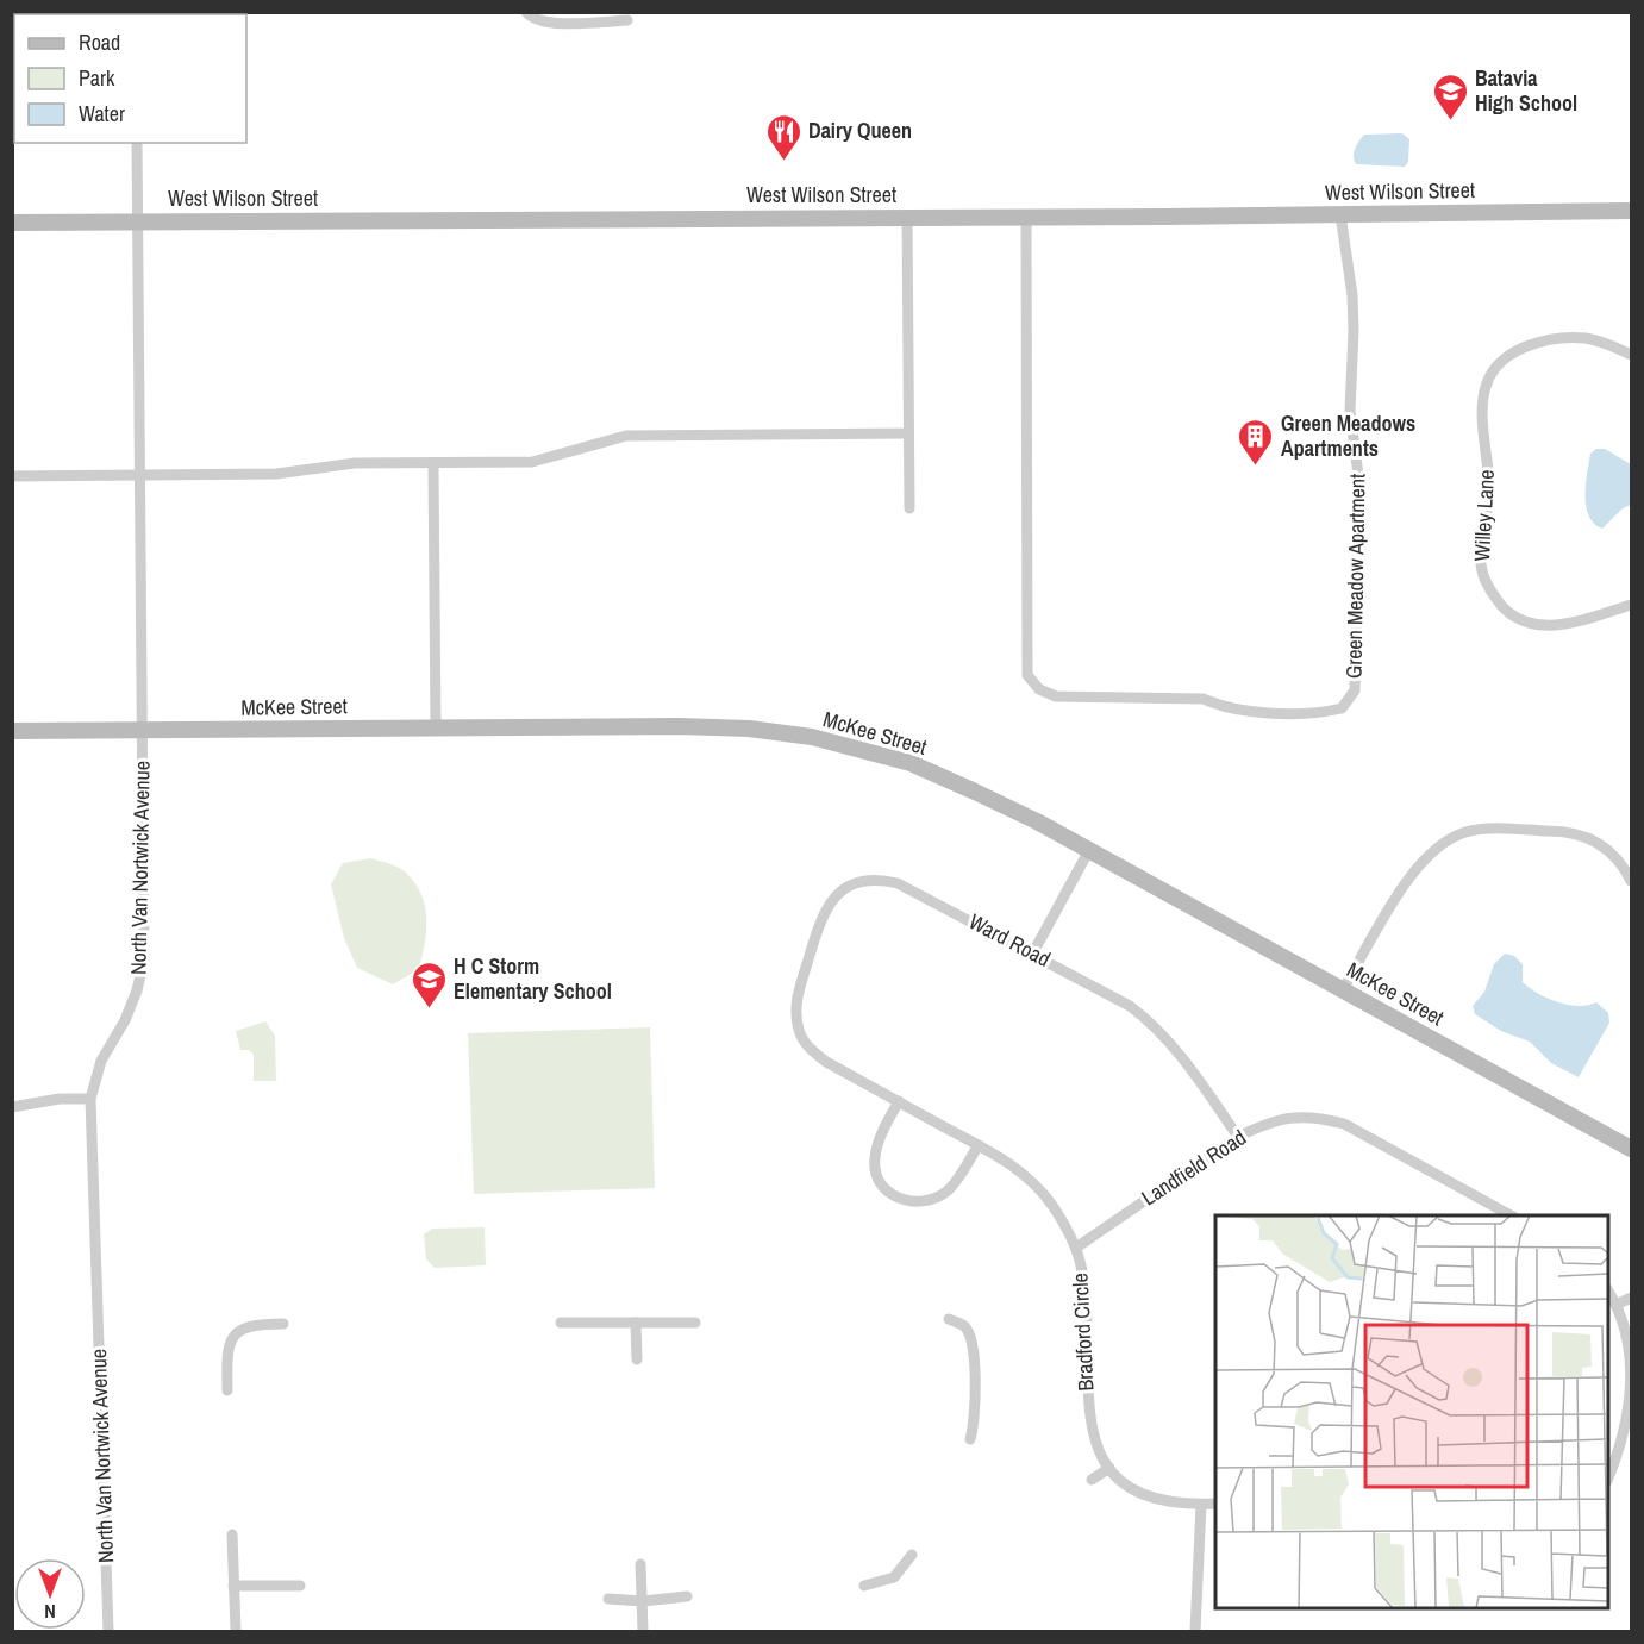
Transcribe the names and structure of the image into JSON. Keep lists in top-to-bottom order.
{
  "streets": {
    "street": [
      "West Wilson Street",
      "Willey Lane",
      "Green Meadow Apartment",
      "McKee Street",
      "North Van Nortwick Avenue",
      "Ward Road",
      "Landfield Road",
      "Bradford Circle"
    ]
  },
  "crossings": [
    ["West Wilson Street", "Green Meadow Apartment"],
    ["West Wilson Street", "North Van Nortwick Avenue"],
    ["McKee Street", "North Van Nortwick Avenue"],
    ["Ward Road", "Landfield Road"],
    ["Ward Road", "Bradford Circle"],
    ["Landfield Road", "Bradford Circle"]
  ],
  "places": {
    "school or university": ["Batavia High School", "H C Storm Elementary School"],
    "restaurant": ["Dairy Queen"],
    "building": ["Green Meadows Apartments"]
  },
  "legend": ["Road", "Park", "Water"],
  "north": "bottom"
}
